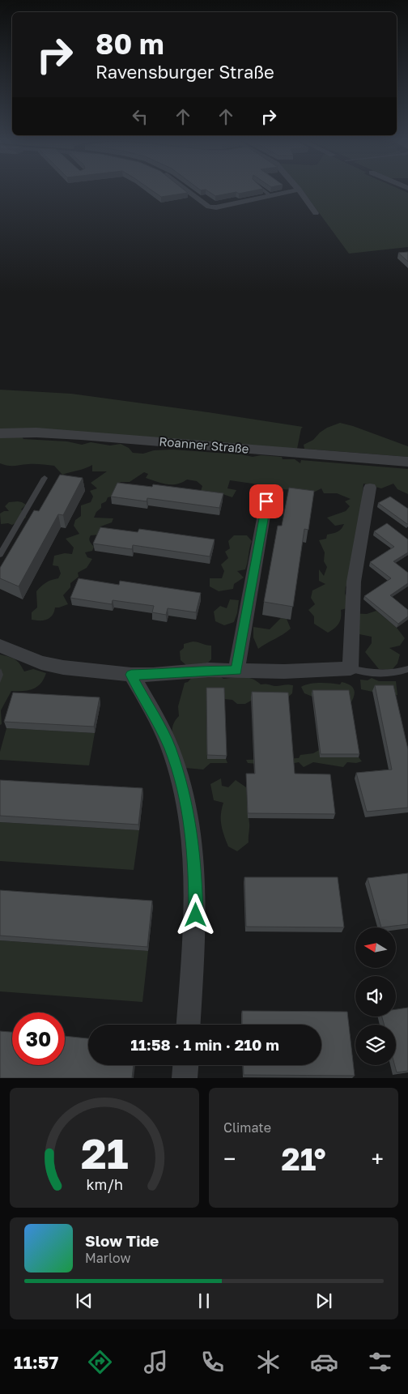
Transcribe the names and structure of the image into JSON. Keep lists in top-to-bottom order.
{
  "streets": {
    "street": ["Roanner Straße"]
  },
  "north": "left",
  "page": {
    "turn": ["80 m", "Ravensburger Straße"],
    "limit": "30",
    "trip": "11:58 · 1 min · 210 m",
    "tile": "Climate",
    "heat": ["−", "21°", "+"],
    "song": ["Slow Tide", "Marlow"],
    "tabs": "11:57",
    "gauge": ["21", "km/h"]
  }
}
